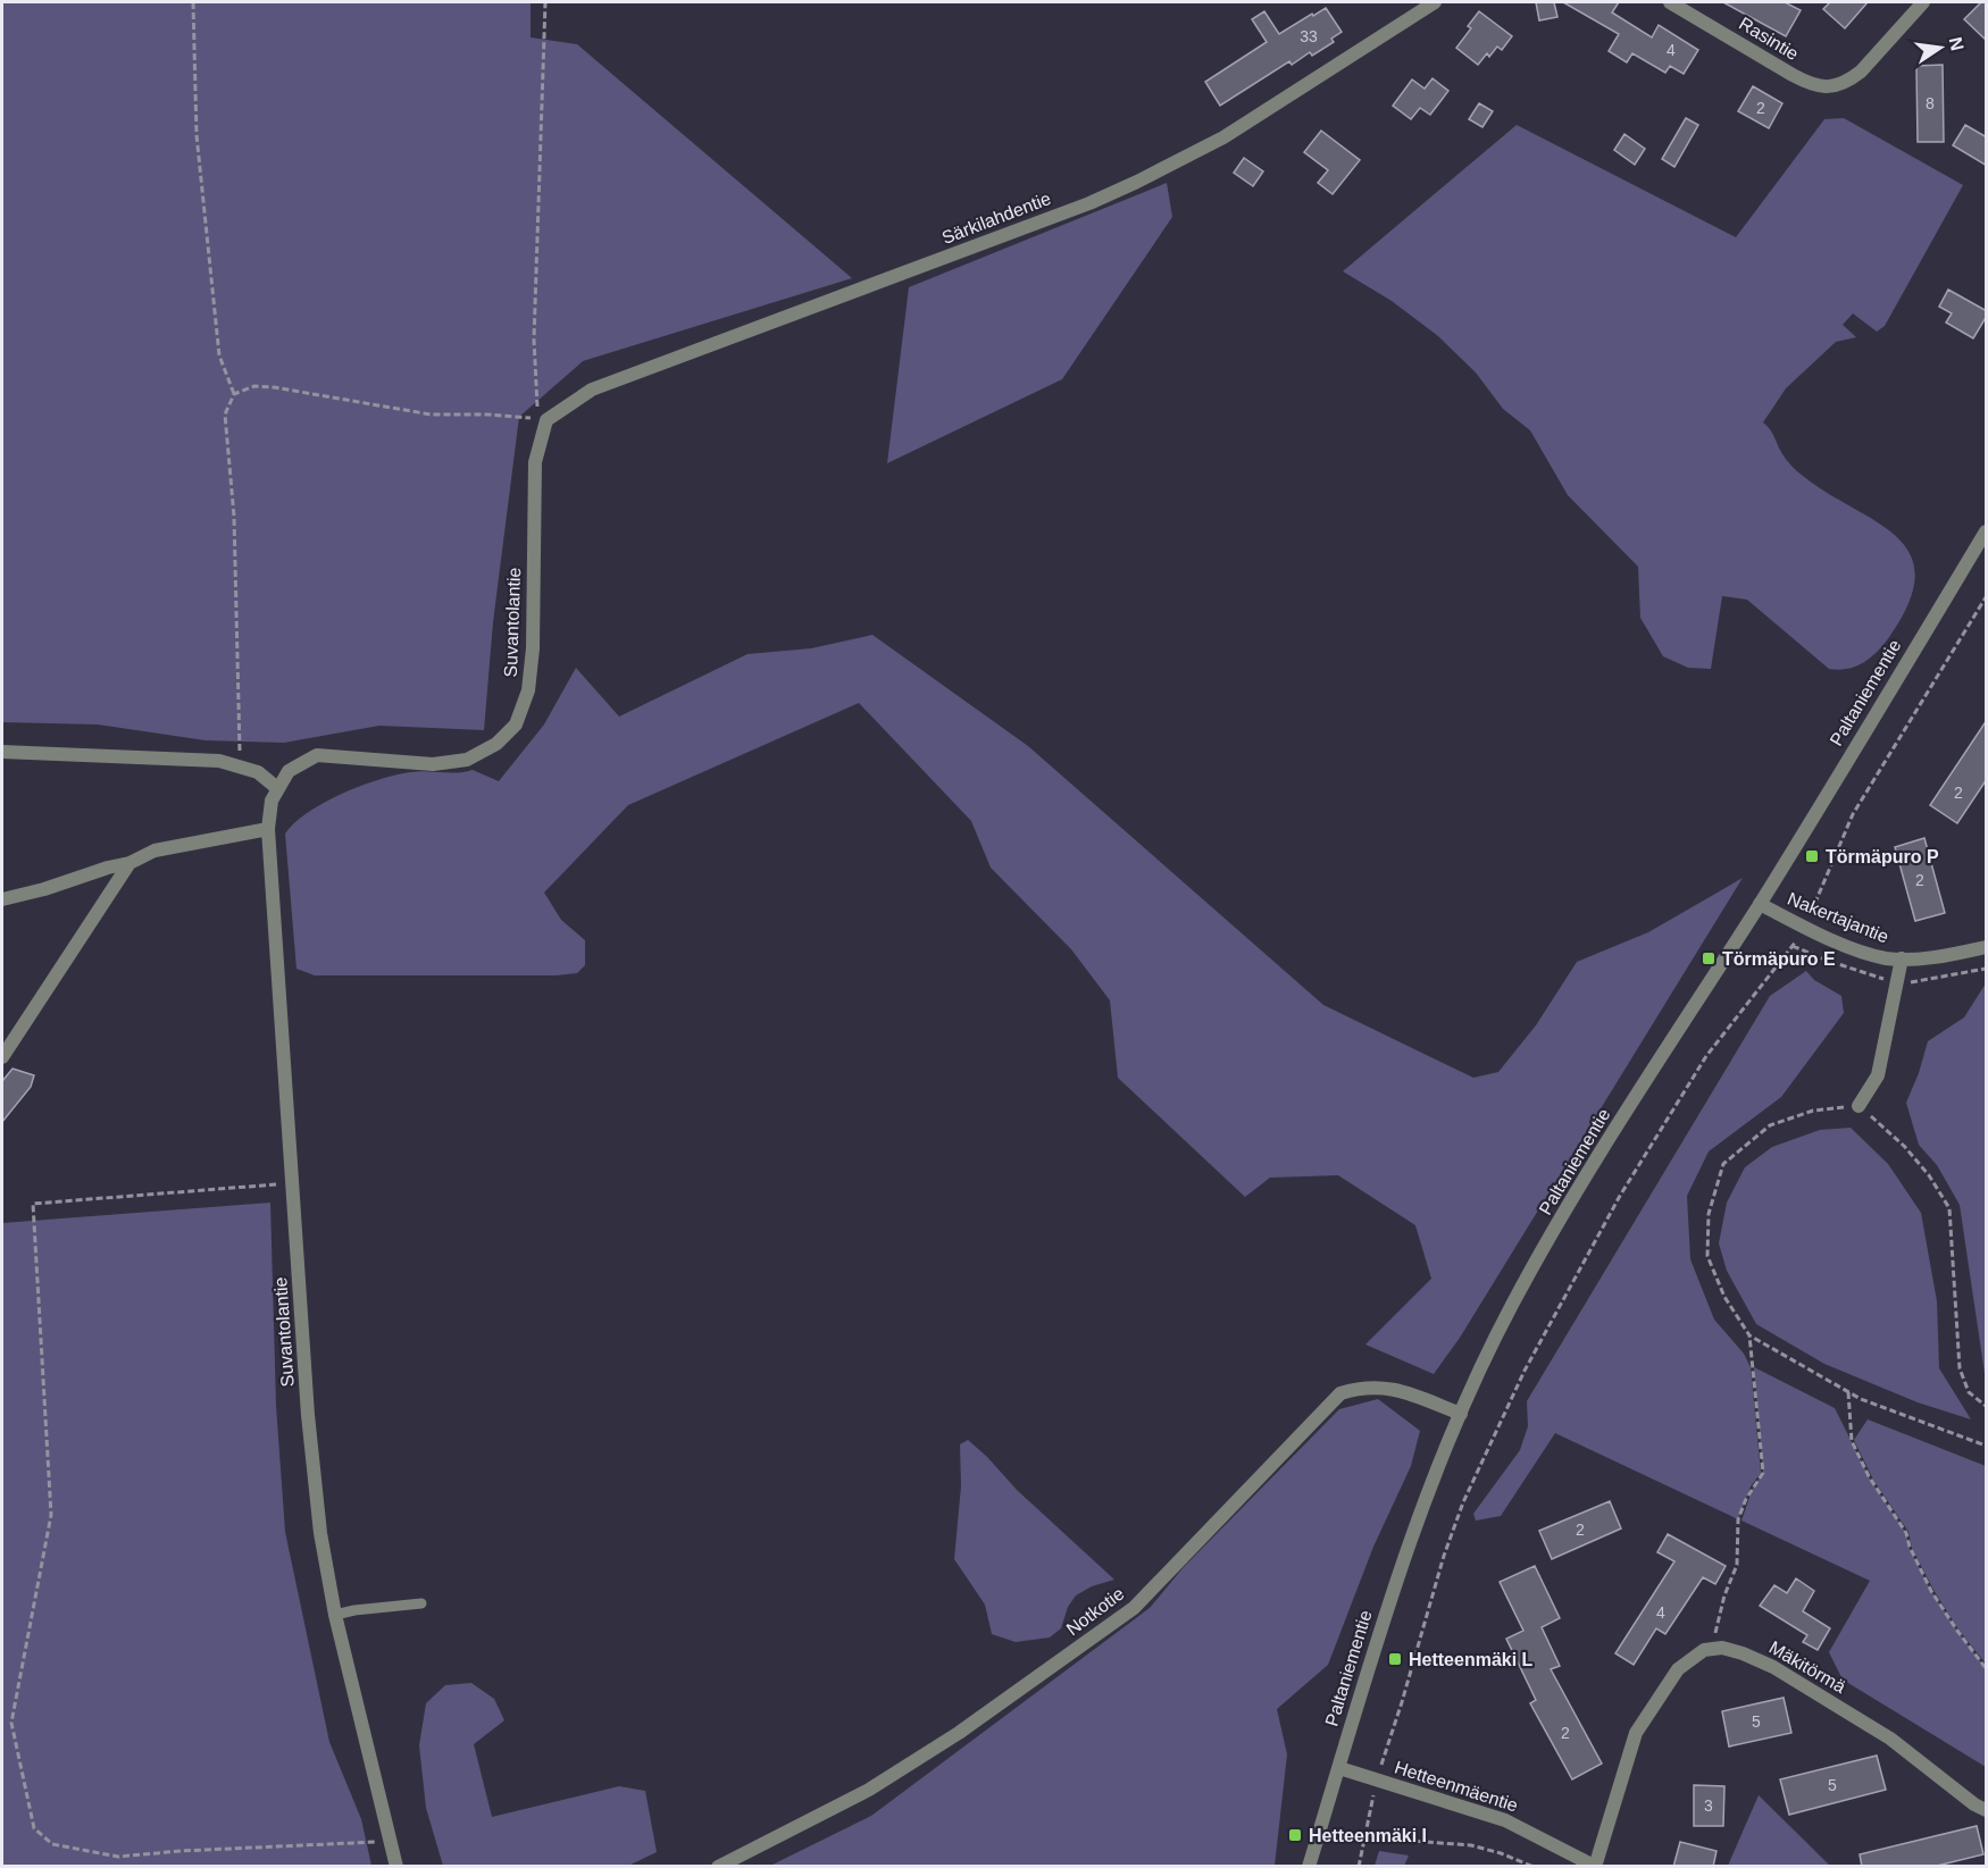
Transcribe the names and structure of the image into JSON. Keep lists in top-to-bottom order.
{
  "streets": {
    "street": [
      "Rasintie",
      "Särkilahdentie",
      "Suvantolantie",
      "Paltaniementie",
      "Nakertajantie",
      "Notkotie",
      "Mäkitörmä",
      "Hetteenmäentie"
    ]
  },
  "crossings": [
    ["Särkilahdentie", "Suvantolantie"],
    ["Paltaniementie", "Nakertajantie"],
    ["Paltaniementie", "Notkotie"],
    ["Paltaniementie", "Hetteenmäentie"]
  ],
  "places": {
    "transit": [
      "Törmäpuro P",
      "Törmäpuro E",
      "Hetteenmäki L",
      "Hetteenmäki I"
    ]
  },
  "house_numbers": [
    "33",
    "4",
    "8",
    "2",
    "2",
    "2",
    "2",
    "4",
    "5",
    "2",
    "5",
    "3"
  ],
  "north": "right"
}
